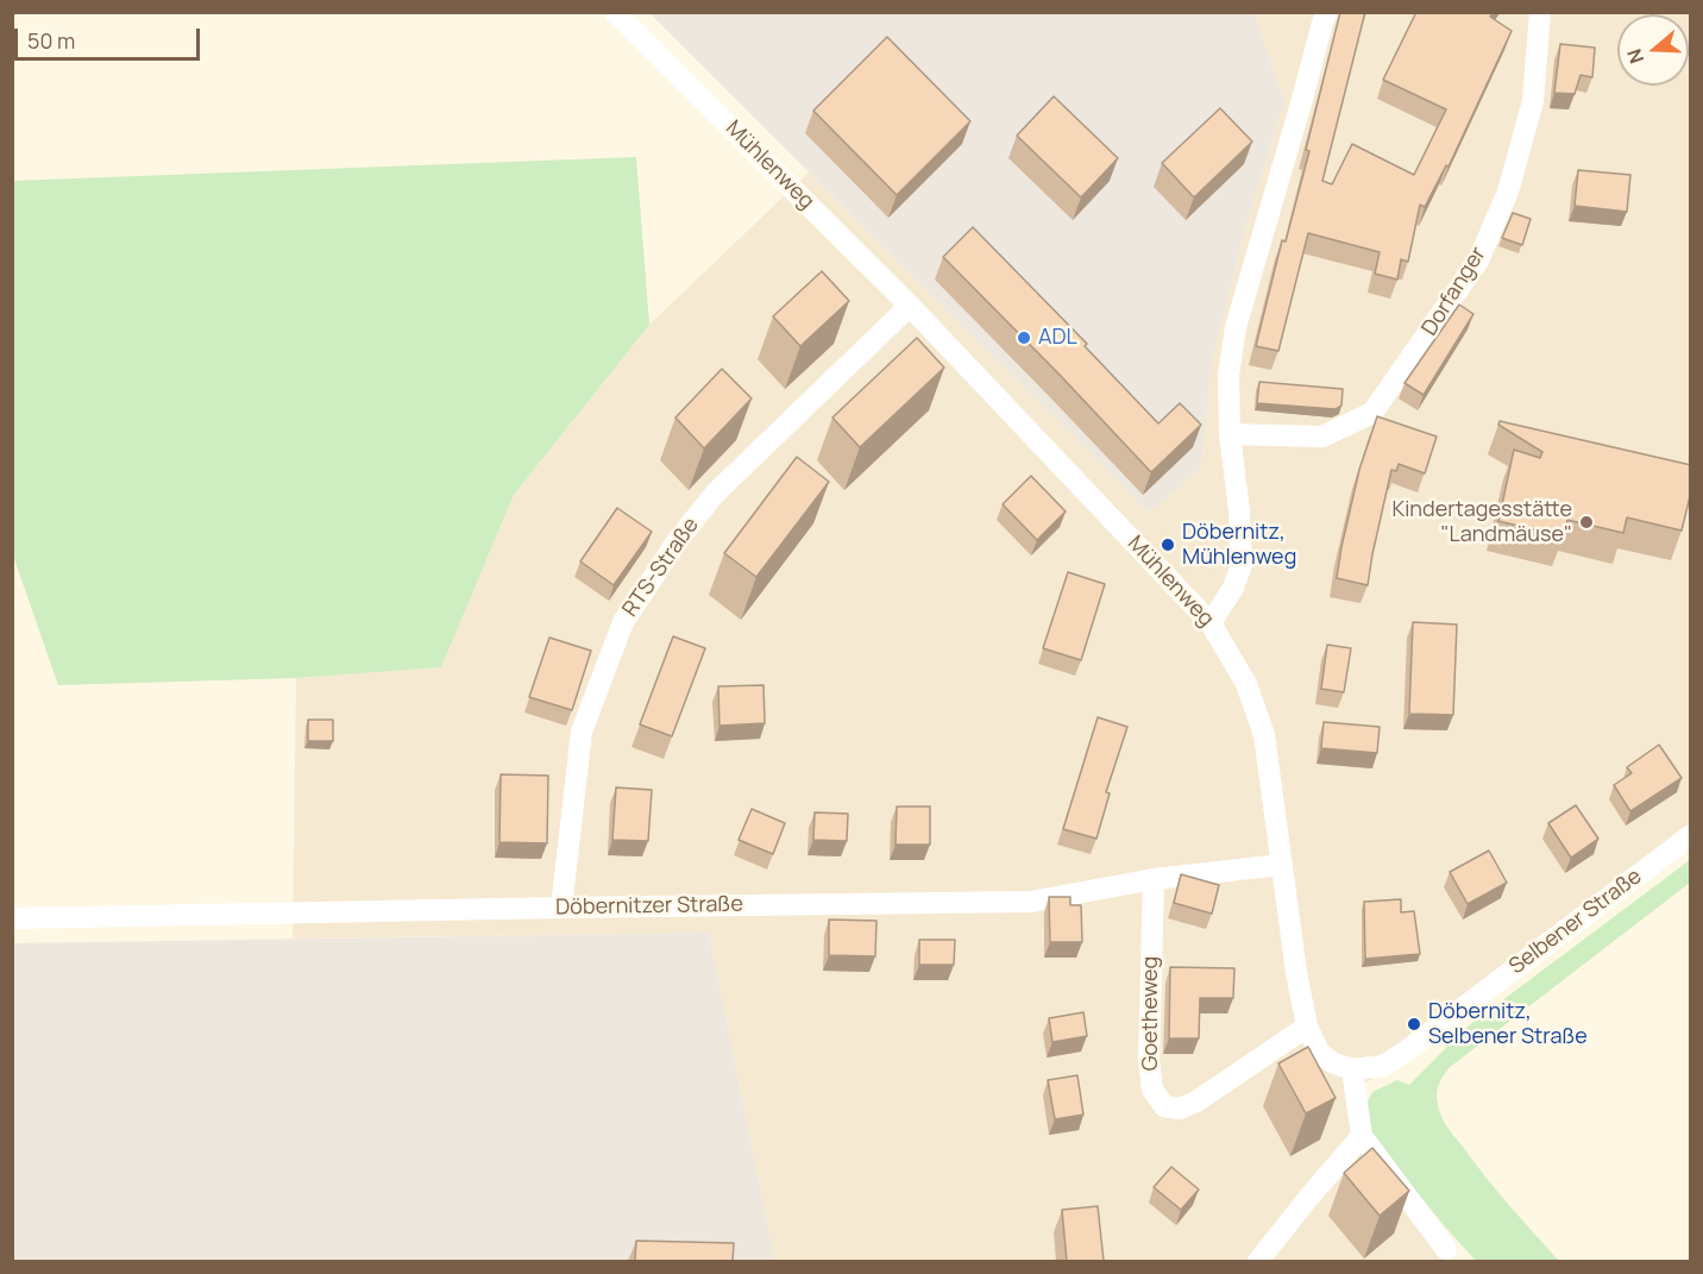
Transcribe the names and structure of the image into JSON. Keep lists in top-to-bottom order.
{
  "streets": {
    "street": [
      "Mühlenweg",
      "Dorfanger",
      "RTS-Straße",
      "Döbernitzer Straße",
      "Selbener Straße",
      "Goetheweg"
    ]
  },
  "crossings": [
    ["Mühlenweg", "RTS-Straße"],
    ["Mühlenweg", "Döbernitzer Straße"],
    ["Mühlenweg", "Selbener Straße"],
    ["Mühlenweg", "Goetheweg"],
    ["RTS-Straße", "Döbernitzer Straße"],
    ["Döbernitzer Straße", "Goetheweg"]
  ],
  "places": [
    "ADL",
    "Kindertagesstätte \"Landmäuse\"",
    "Döbernitz, Mühlenweg",
    "Döbernitz, Selbener Straße"
  ],
  "scale_bar": "50 m",
  "north": "left"
}
